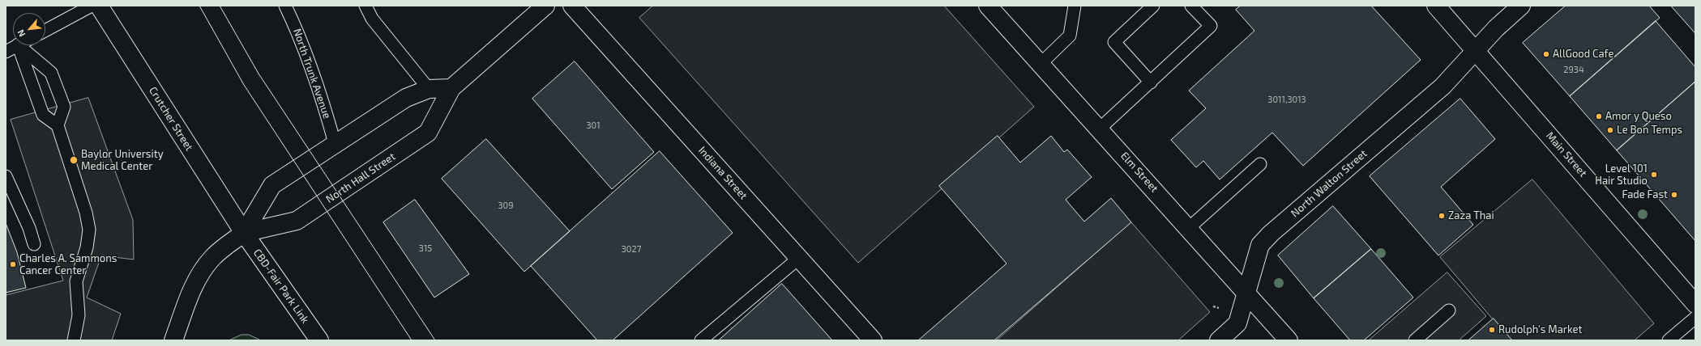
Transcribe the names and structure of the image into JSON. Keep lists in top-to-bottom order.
{
  "streets": {
    "street": [
      "Crutcher Street",
      "Main Street",
      "Elm Street",
      "Indiana Street",
      "North Hall Street",
      "North Walton Street",
      "CBD-Fair Park Link"
    ],
    "lane": ["North Trunk Avenue"]
  },
  "crossings": [
    ["North Trunk Avenue", "North Hall Street"],
    ["Crutcher Street", "North Hall Street"],
    ["Crutcher Street", "CBD-Fair Park Link"],
    ["Main Street", "North Walton Street"],
    ["Elm Street", "North Walton Street"],
    ["North Hall Street", "CBD-Fair Park Link"]
  ],
  "places": [
    "AllGood Cafe",
    "Amor y Queso",
    "Le Bon Temps",
    "Baylor University Medical Center",
    "Level 101 Hair Studio",
    "Fade Fast",
    "Zaza Thai",
    "Charles A. Sammons Cancer Center",
    "Rudolph's Market"
  ],
  "house_numbers": [
    "2934",
    "3011,3013",
    "301",
    "309",
    "315",
    "3027"
  ],
  "north": "bottom left"
}
